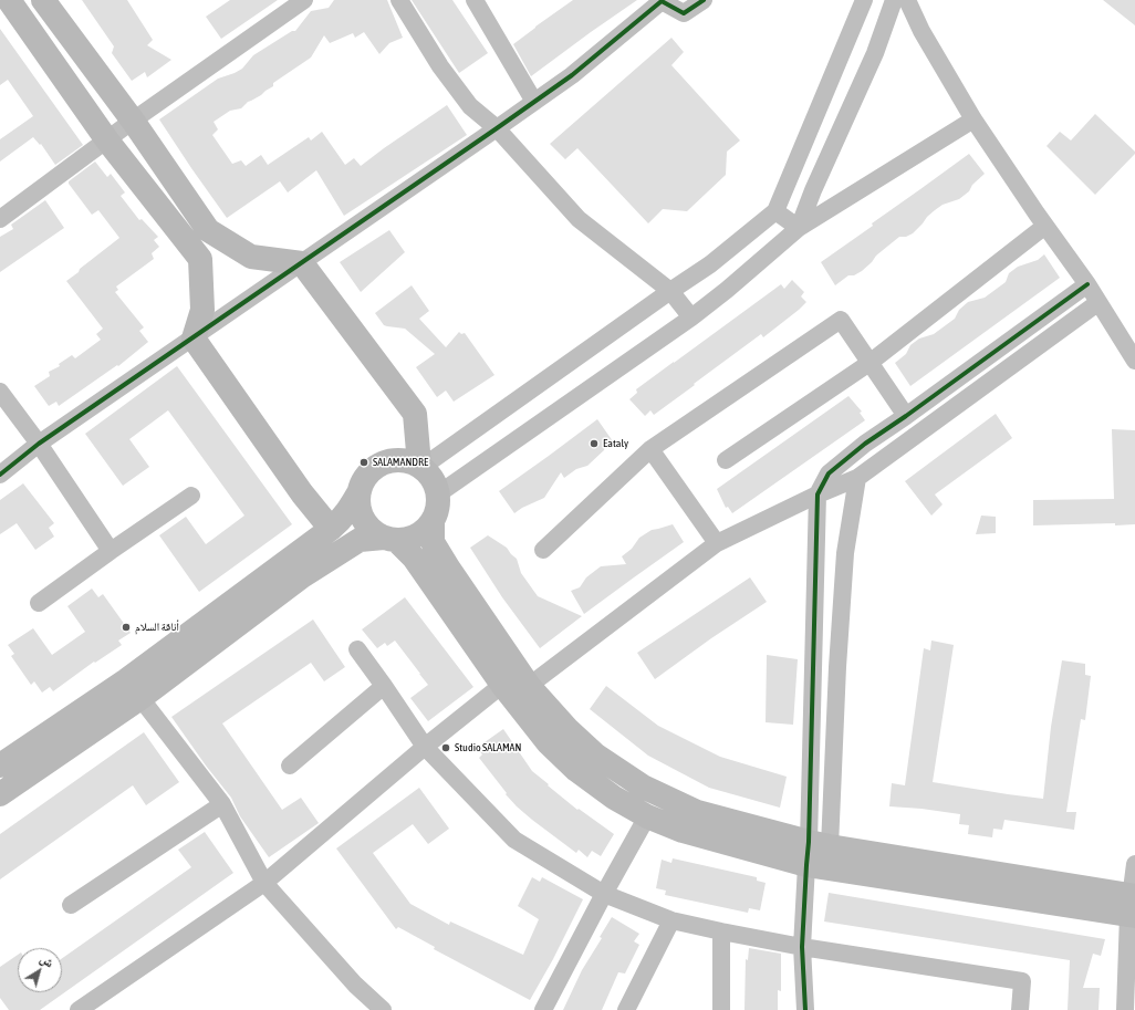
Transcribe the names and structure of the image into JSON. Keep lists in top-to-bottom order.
{
  "places": [
    "Eataly",
    "SALAMANDRE",
    "أناقة السلام",
    "Studio SALAMAN"
  ],
  "north": "top right"
}
